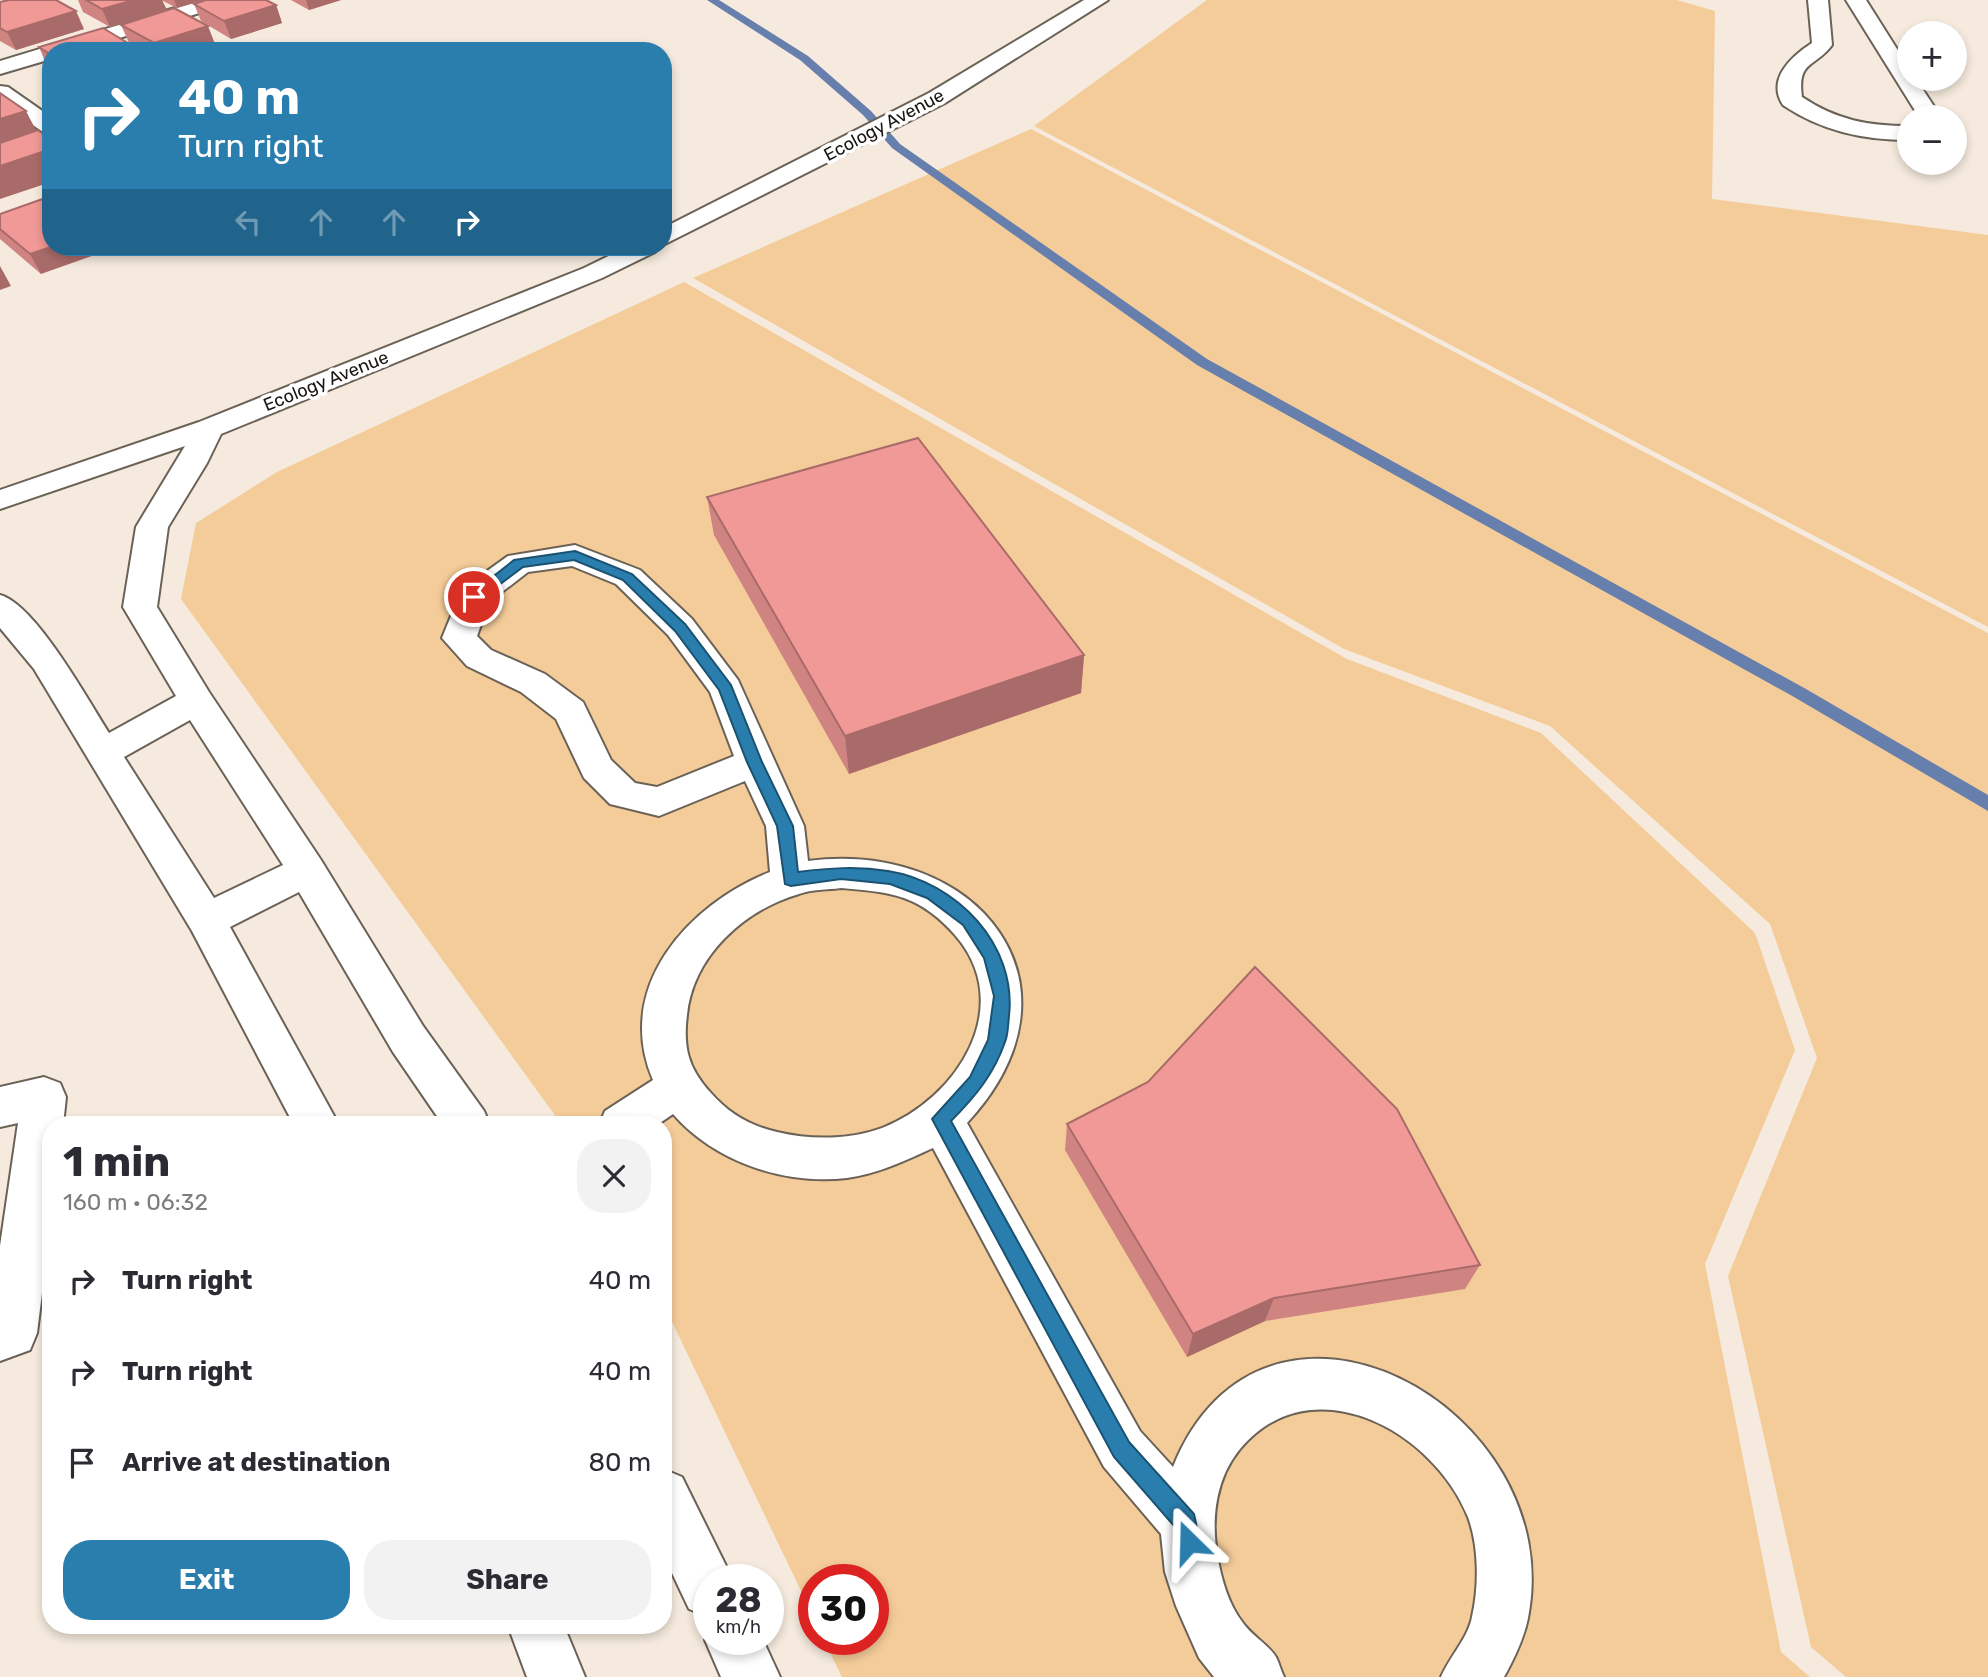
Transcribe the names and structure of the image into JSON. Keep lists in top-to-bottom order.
{
  "streets": {
    "street": ["Ecology Avenue"]
  },
  "page": {
    "map_buttons": ["+", "−"],
    "turn": ["40 m", "Turn right"],
    "heading": ["1 min", "160 m · 06:32"],
    "list": [
      {
        "name": "Turn right",
        "value": "40 m"
      },
      {
        "name": "Turn right",
        "value": "40 m"
      },
      {
        "name": "Arrive at destination",
        "value": "80 m"
      }
    ],
    "buttons": ["Exit", "Share"],
    "speed": "28 km/h",
    "limit": "30"
  }
}
